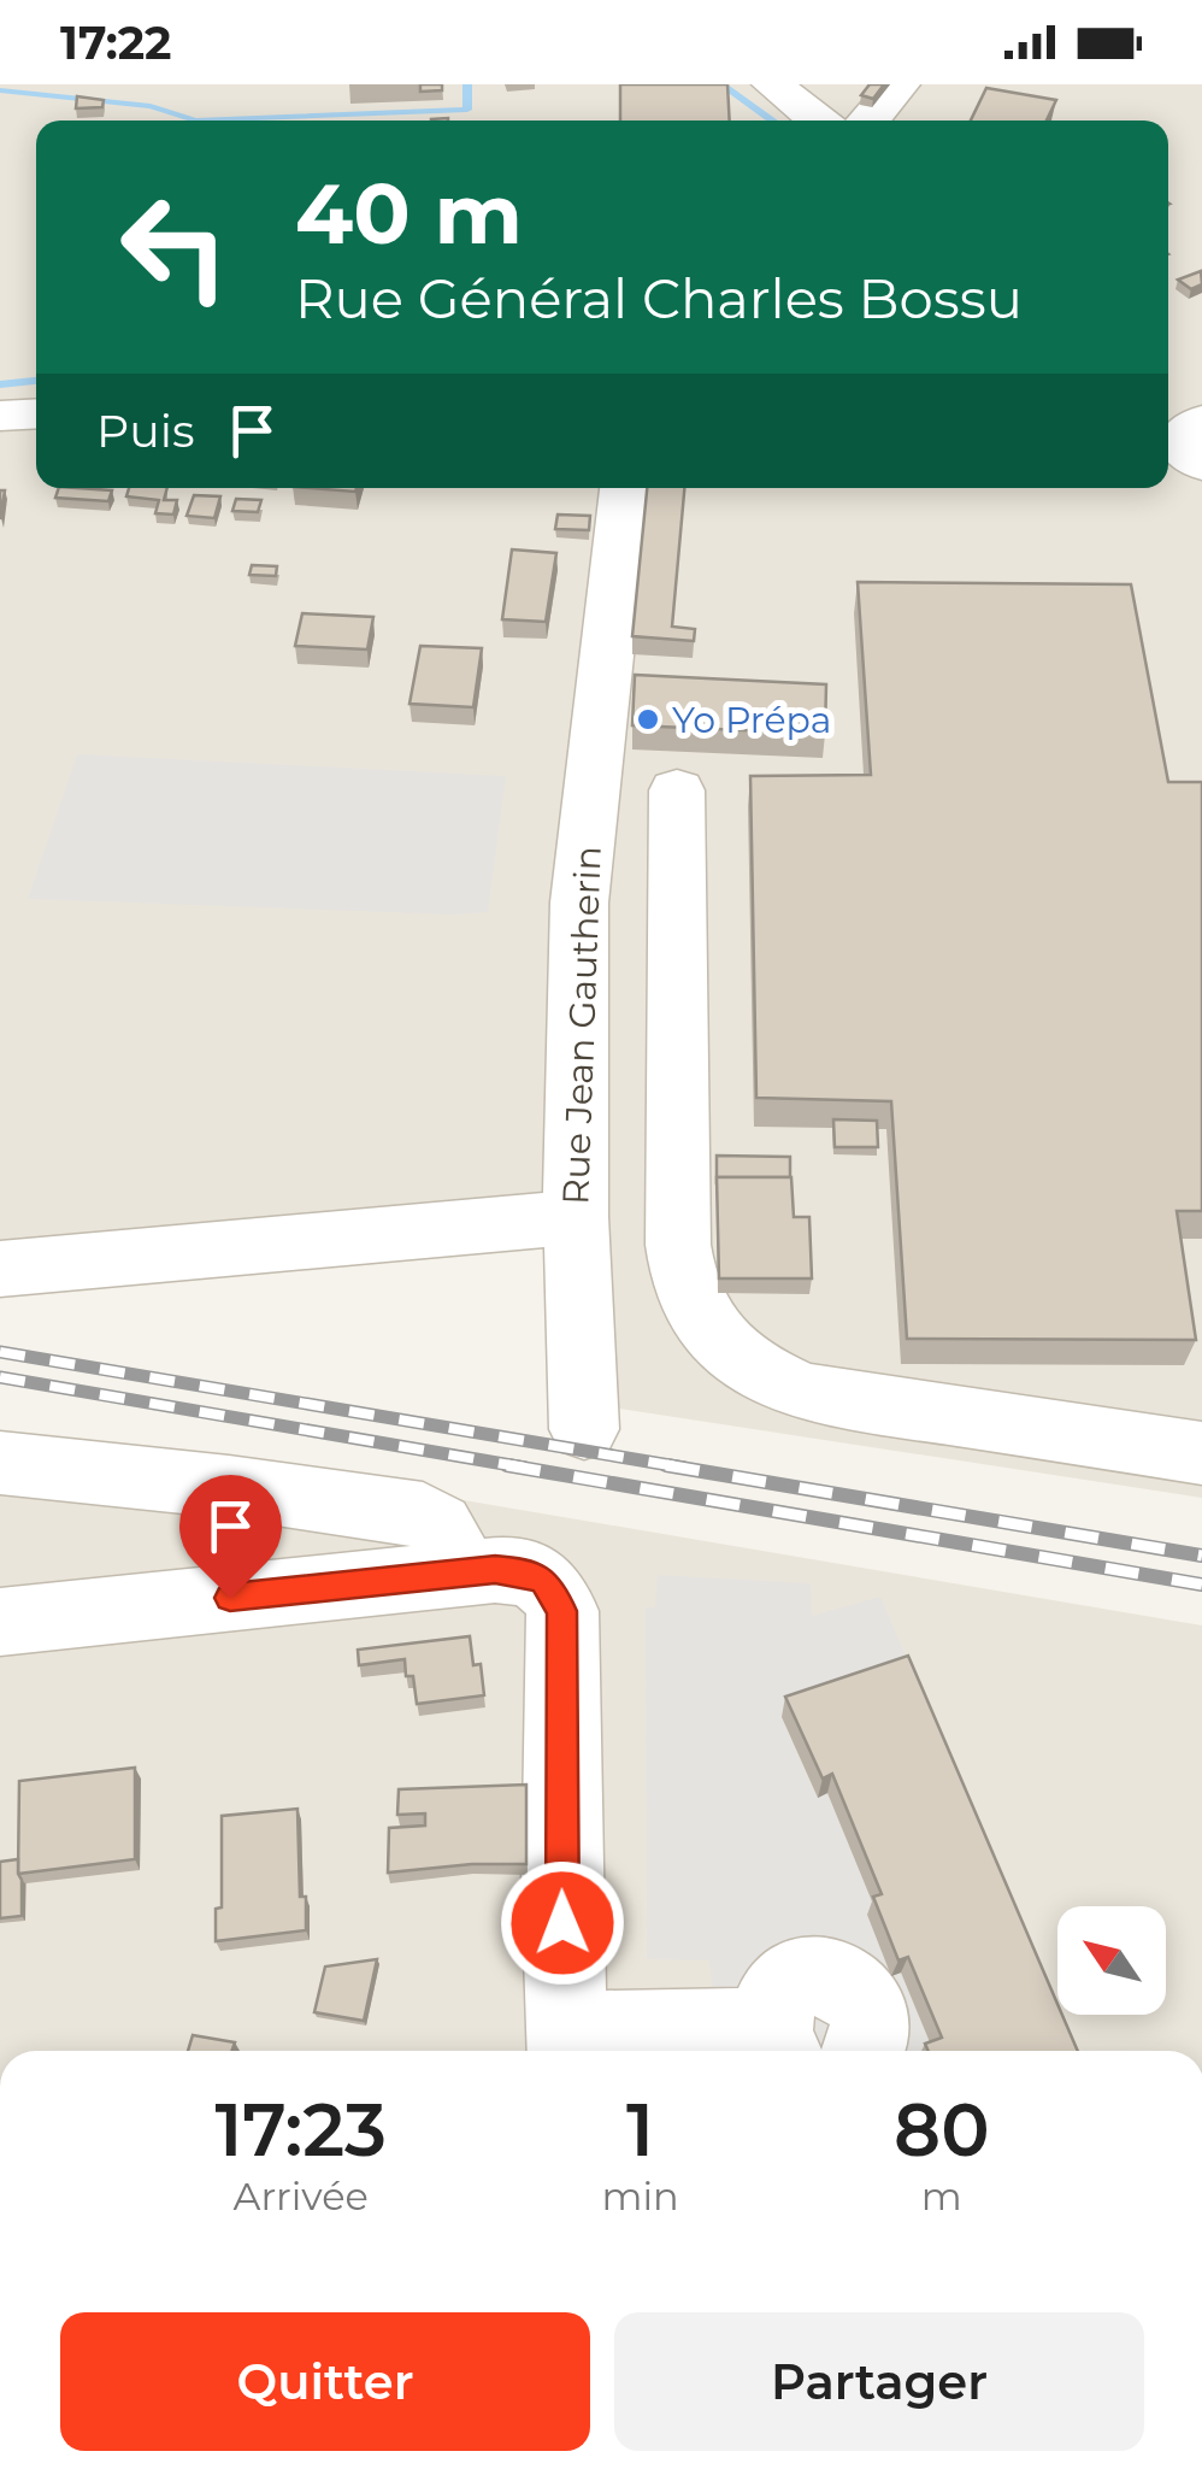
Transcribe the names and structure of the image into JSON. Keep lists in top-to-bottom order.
{
  "streets": {
    "street": ["Rue Jean Gautherin"]
  },
  "places": ["Yo Prépa"],
  "north": "top left",
  "page": {
    "status": "17:22",
    "turn": ["40 m", "Rue Général Charles Bossu"],
    "then": "Puis",
    "eta": [
      "17:23",
      "Arrivée",
      "1",
      "min",
      "80",
      "m"
    ],
    "buttons": ["Quitter", "Partager"]
  }
}
